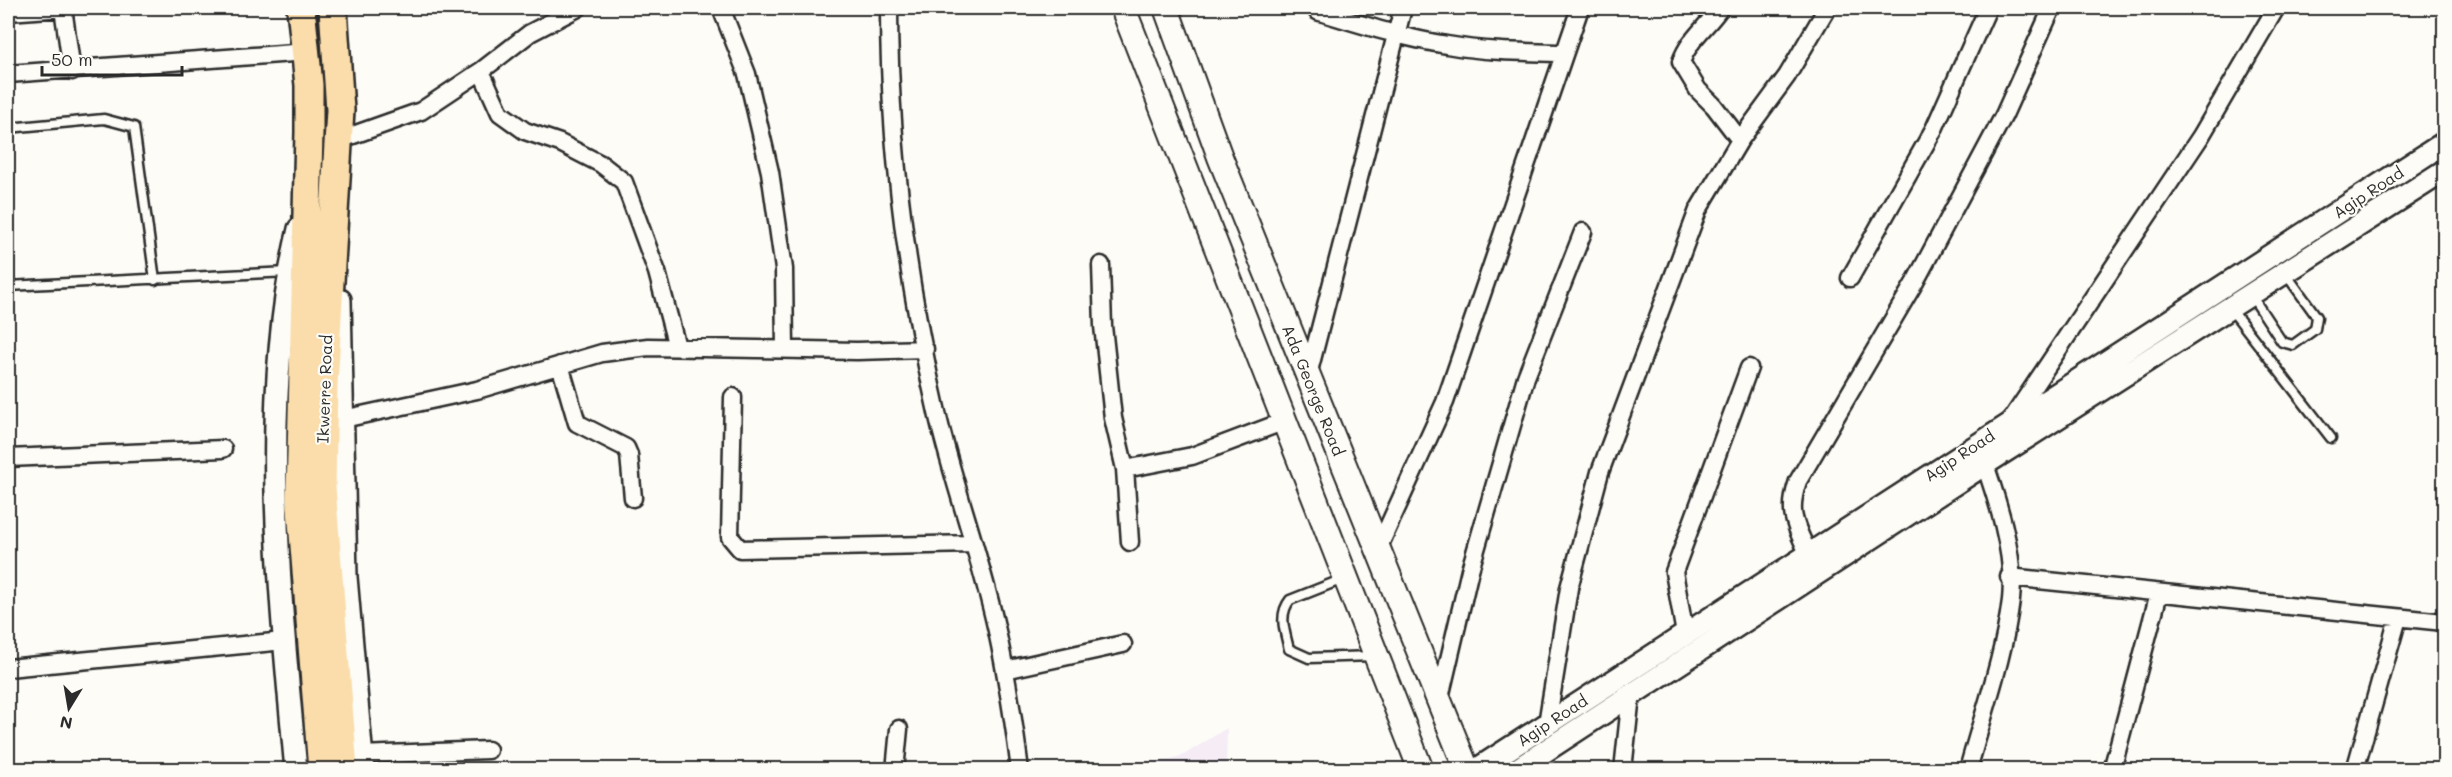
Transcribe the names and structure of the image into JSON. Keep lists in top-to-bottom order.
{
  "streets": {
    "main road": ["Ikwerre Road", "Ada George Road"],
    "street": ["Agip Road"]
  },
  "scale_bar": "50 m",
  "north": "bottom"
}
